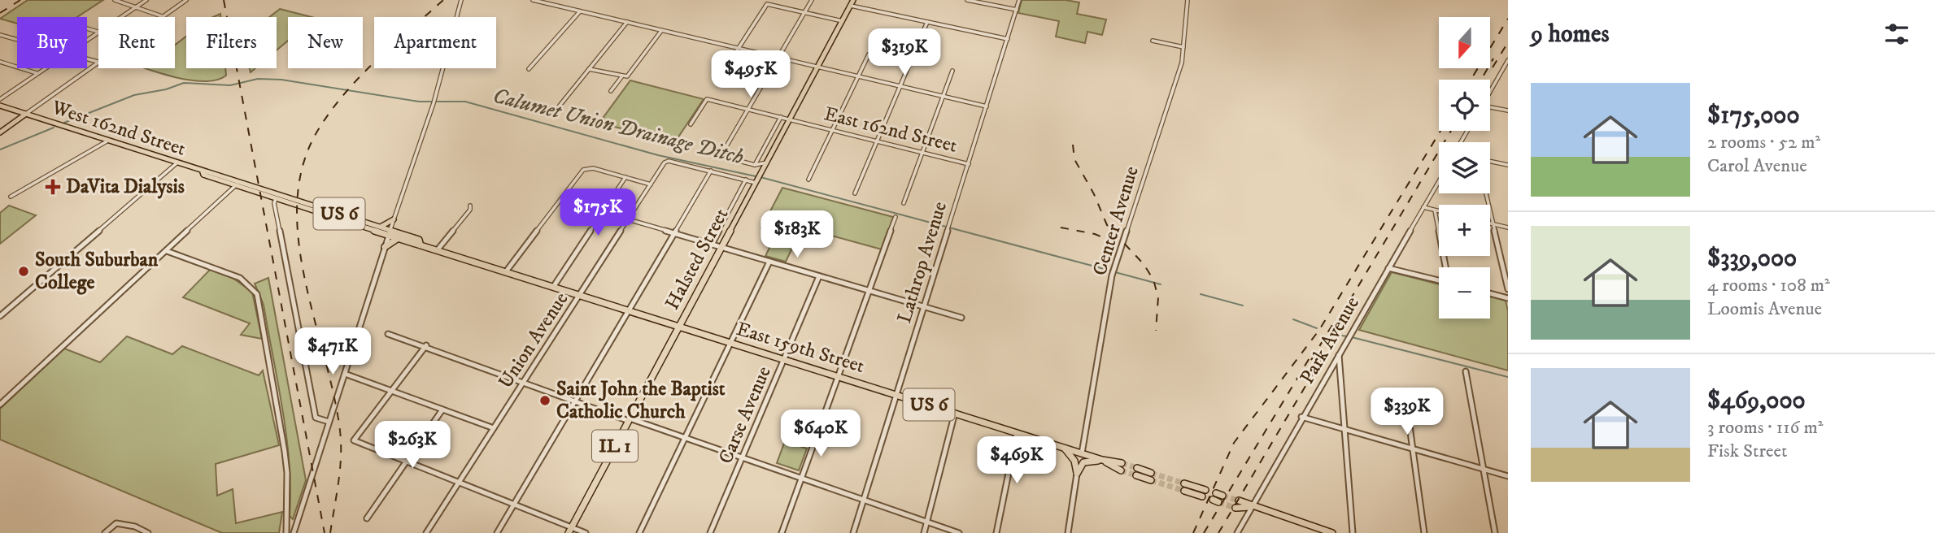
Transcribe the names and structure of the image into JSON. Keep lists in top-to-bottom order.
{
  "streets": {
    "main road": [
      "West 162nd Street",
      "US 6",
      "Halsted Street",
      "East 159th Street",
      "IL 1"
    ],
    "street": [
      "East 162nd Street",
      "Center Avenue",
      "Lathrop Avenue",
      "Union Avenue",
      "Park Avenue",
      "Carse Avenue"
    ]
  },
  "crossings": [
    ["West 162nd Street", "US 6"],
    ["East 162nd Street", "Halsted Street"],
    ["East 162nd Street", "Lathrop Avenue"],
    ["US 6", "East 159th Street"],
    ["Center Avenue", "East 159th Street"],
    ["Halsted Street", "East 159th Street"],
    ["Lathrop Avenue", "East 159th Street"],
    ["Union Avenue", "East 159th Street"],
    ["East 159th Street", "Carse Avenue"]
  ],
  "water": ["Calumet Union Drainage Ditch"],
  "places": {
    "health": ["DaVita Dialysis"],
    "other": ["South Suburban College", "Saint John the Baptist Catholic Church"]
  },
  "north": "bottom",
  "page": {
    "heading": "9 homes",
    "map_buttons": ["+", "−"],
    "chip": [
      "Buy",
      "Rent",
      "Filters",
      "New",
      "Apartment"
    ],
    "price": [
      "$319K",
      "$495K",
      "$175K",
      "$183K",
      "$471K",
      "$339K",
      "$640K",
      "$263K",
      "$469K"
    ],
    "list": [
      {
        "name": "$175,000",
        "note": "2 rooms · 52 m² · Carol Avenue"
      },
      {
        "name": "$339,000",
        "note": "4 rooms · 108 m² · Loomis Avenue"
      },
      {
        "name": "$469,000",
        "note": "3 rooms · 116 m² · Fisk Street"
      }
    ]
  }
}
